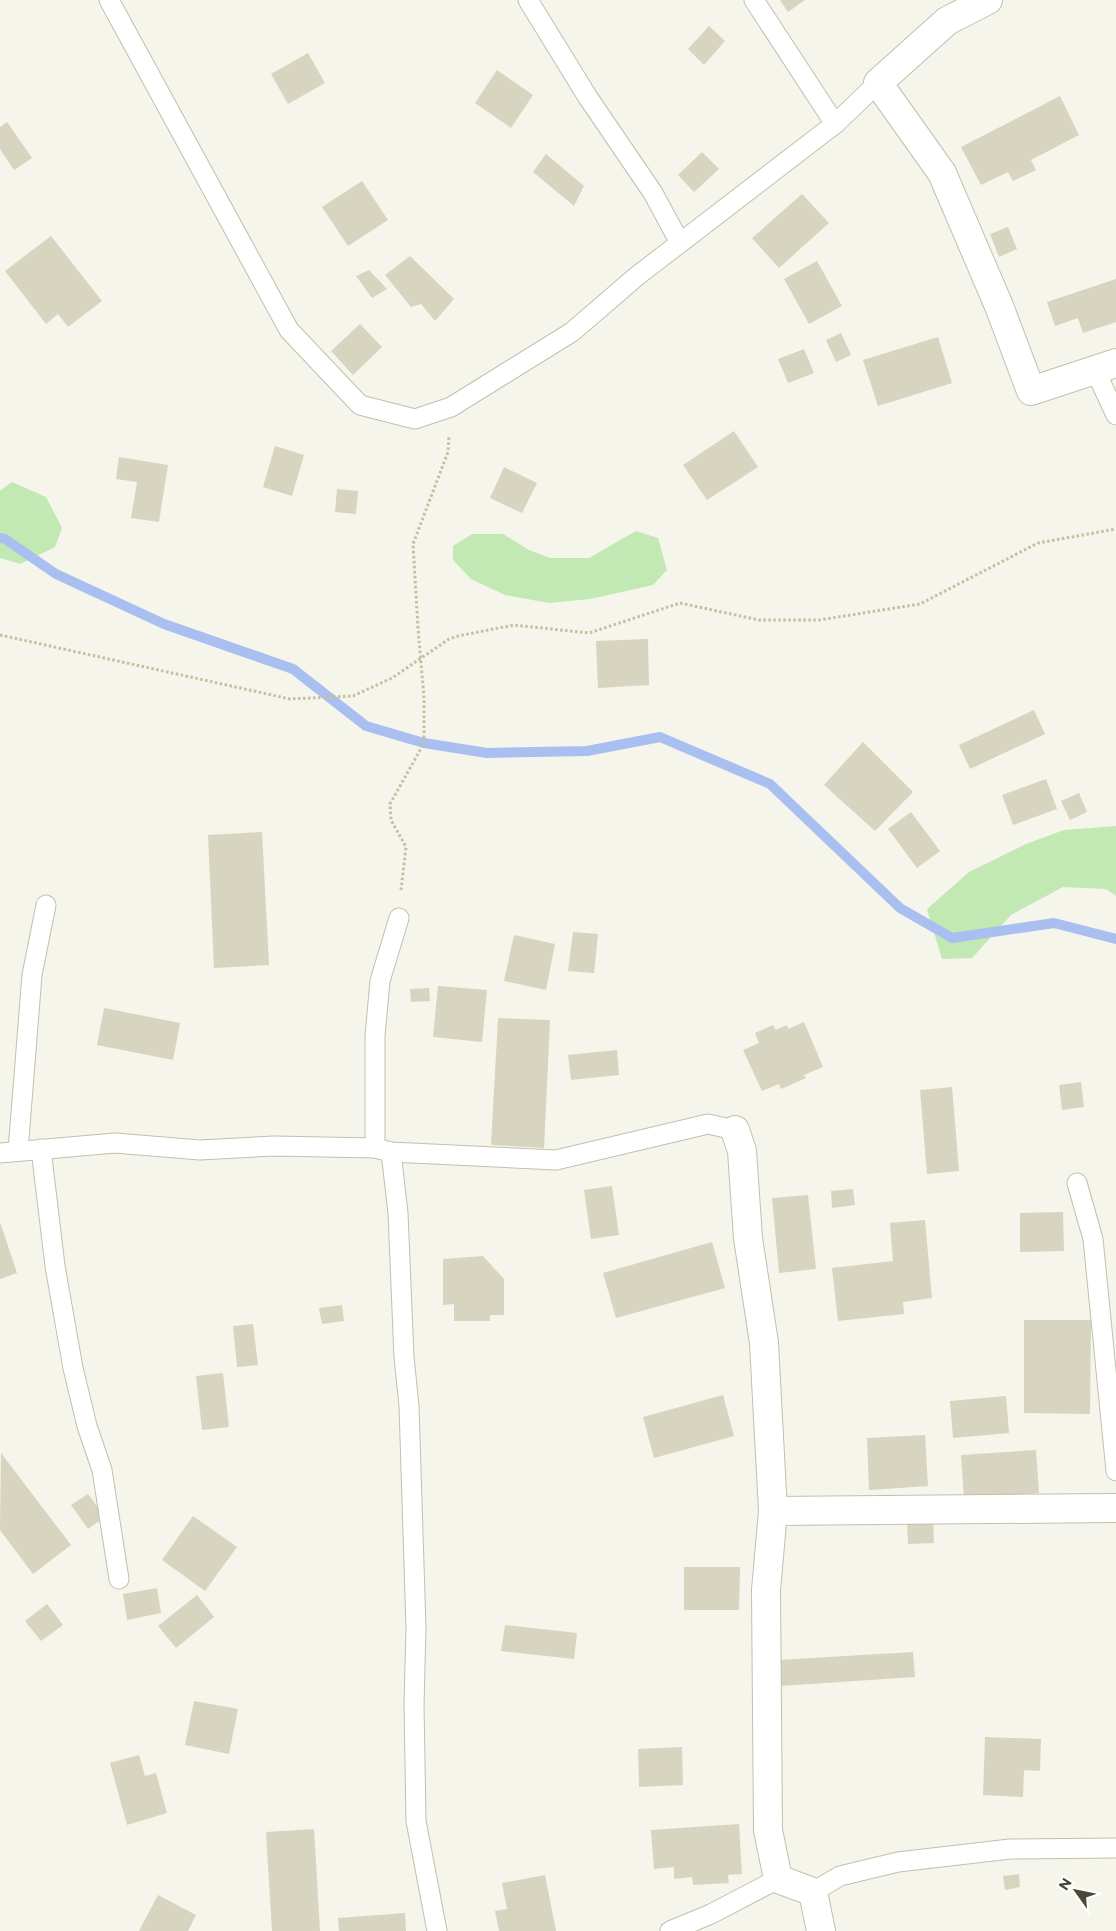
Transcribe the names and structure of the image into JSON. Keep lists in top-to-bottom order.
{
  "north": "top left"
}
